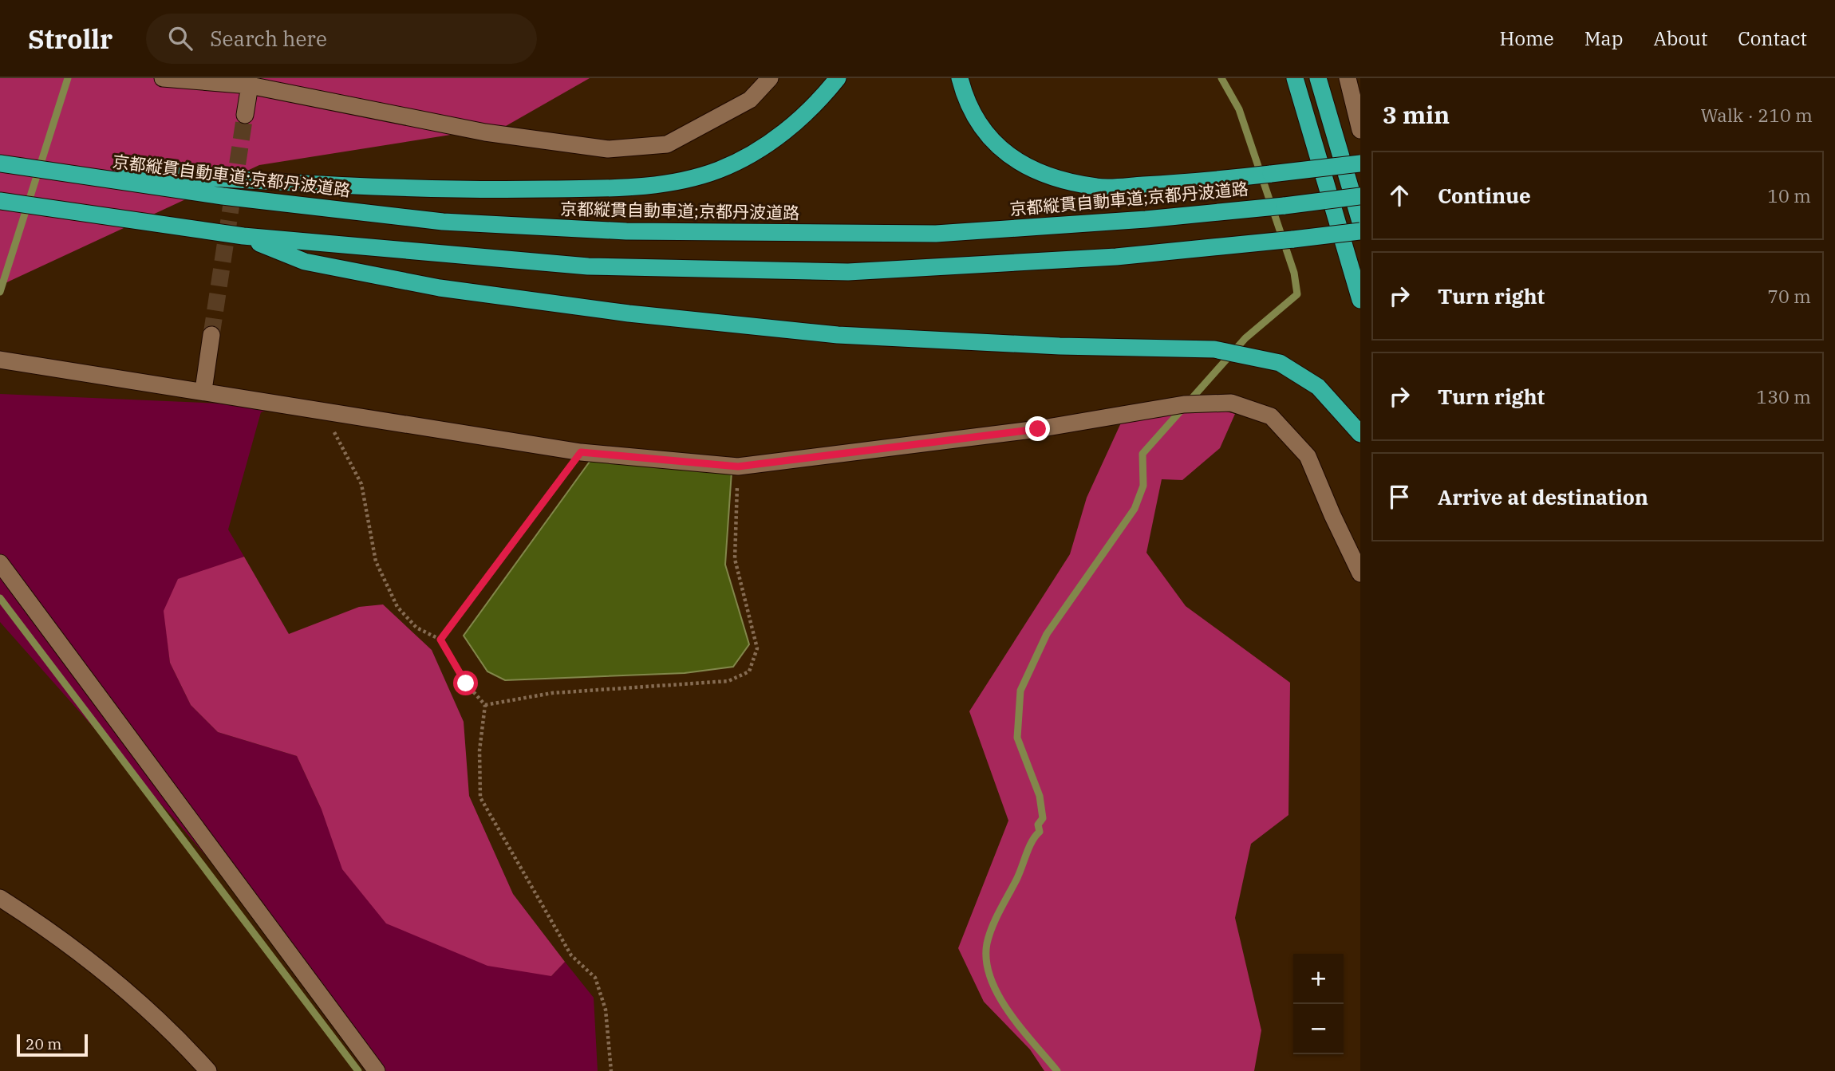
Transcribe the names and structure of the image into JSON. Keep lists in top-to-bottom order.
{
  "streets": {
    "highway": ["京都縦貫自動車道;京都丹波道路"]
  },
  "scale_bar": "20 m",
  "page": {
    "header": "Strollr",
    "search": "Search here",
    "nav": [
      "Home",
      "Map",
      "About",
      "Contact"
    ],
    "heading": ["3 min", "Walk · 210 m"],
    "list": [
      ["Continue", "10 m"],
      ["Turn right", "70 m"],
      ["Turn right", "130 m"],
      "Arrive at destination"
    ],
    "map_buttons": ["+", "−"],
    "scale": "20 m"
  }
}
